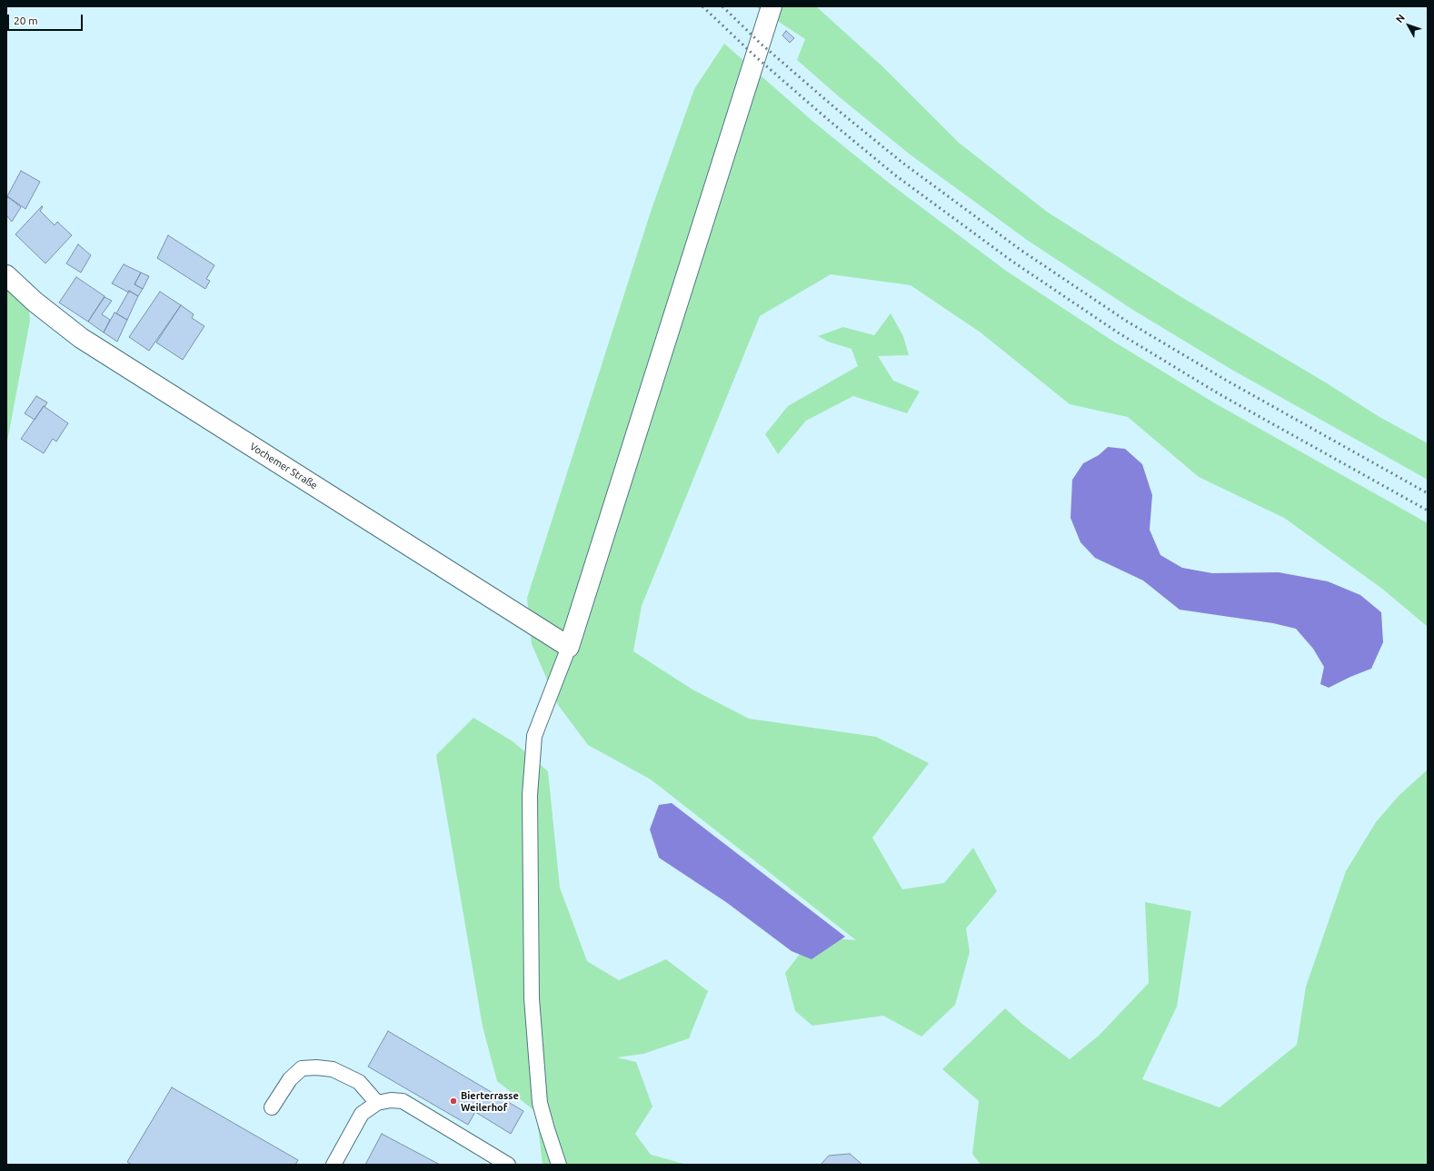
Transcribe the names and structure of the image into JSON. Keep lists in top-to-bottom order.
{
  "streets": {
    "street": ["Vochemer Straße"]
  },
  "places": ["Bierterrasse Weilerhof"],
  "scale_bar": "20 m",
  "north": "top left"
}
